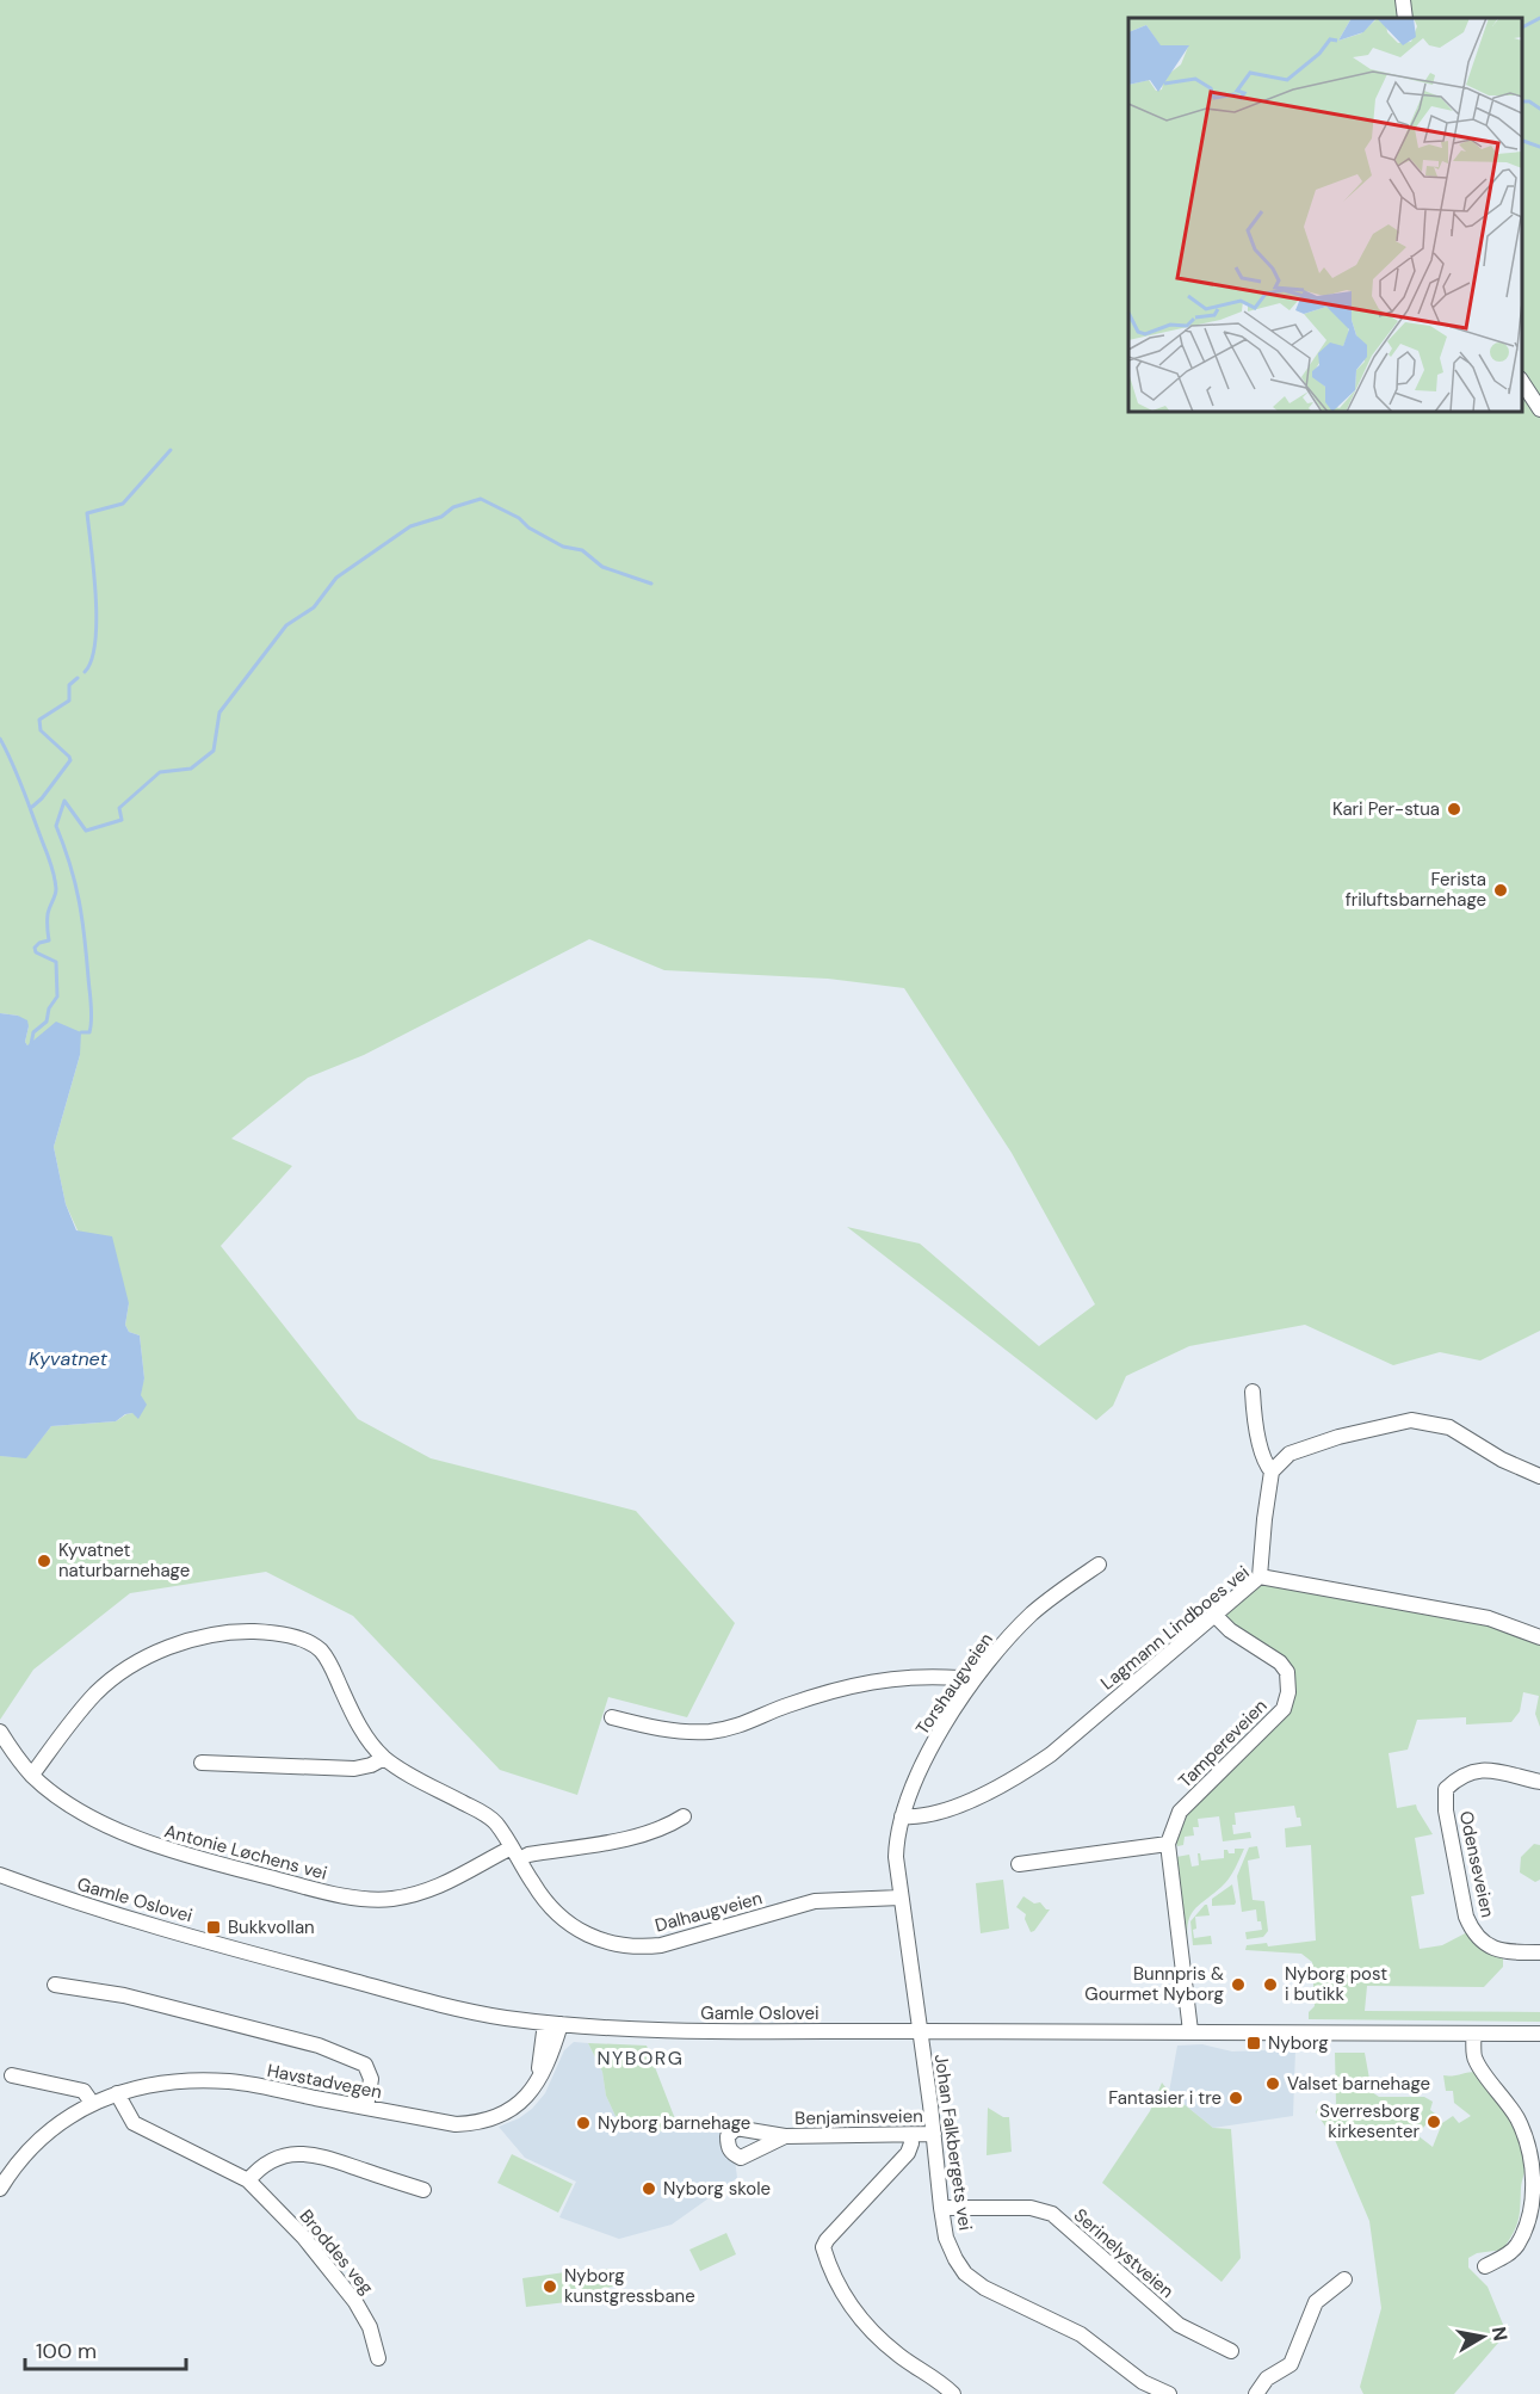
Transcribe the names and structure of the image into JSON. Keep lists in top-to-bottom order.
{
  "streets": {
    "street": [
      "Lagmann Lindboes vei",
      "Torshaugveien",
      "Tampereveien",
      "Antonie Løchens vei",
      "Odenseveien",
      "Gamle Oslovei",
      "Dalhaugveien",
      "Havstadvegen",
      "Benjaminsveien",
      "Johan Falkbergets vei",
      "Broddes veg",
      "Serinelystveien"
    ]
  },
  "crossings": [
    ["Lagmann Lindboes vei", "Torshaugveien"],
    ["Lagmann Lindboes vei", "Tampereveien"],
    ["Torshaugveien", "Gamle Oslovei"],
    ["Torshaugveien", "Dalhaugveien"],
    ["Torshaugveien", "Johan Falkbergets vei"],
    ["Tampereveien", "Gamle Oslovei"],
    ["Antonie Løchens vei", "Dalhaugveien"],
    ["Gamle Oslovei", "Havstadvegen"],
    ["Gamle Oslovei", "Johan Falkbergets vei"],
    ["Havstadvegen", "Broddes veg"],
    ["Benjaminsveien", "Johan Falkbergets vei"],
    ["Johan Falkbergets vei", "Serinelystveien"]
  ],
  "districts": ["NYBORG"],
  "water": ["Kyvatnet"],
  "places": {
    "other": [
      "Kari Per-stua",
      "Ferista friluftsbarnehage",
      "Kyvatnet naturbarnehage",
      "Bunnpris & Gourmet Nyborg",
      "Nyborg post i butikk",
      "Valset barnehage",
      "Fantasier i tre",
      "Sverresborg kirkesenter",
      "Nyborg barnehage",
      "Nyborg skole",
      "Nyborg kunstgressbane"
    ],
    "transit": ["Bukkvollan", "Nyborg"]
  },
  "scale_bar": "100 m",
  "north": "right"
}
